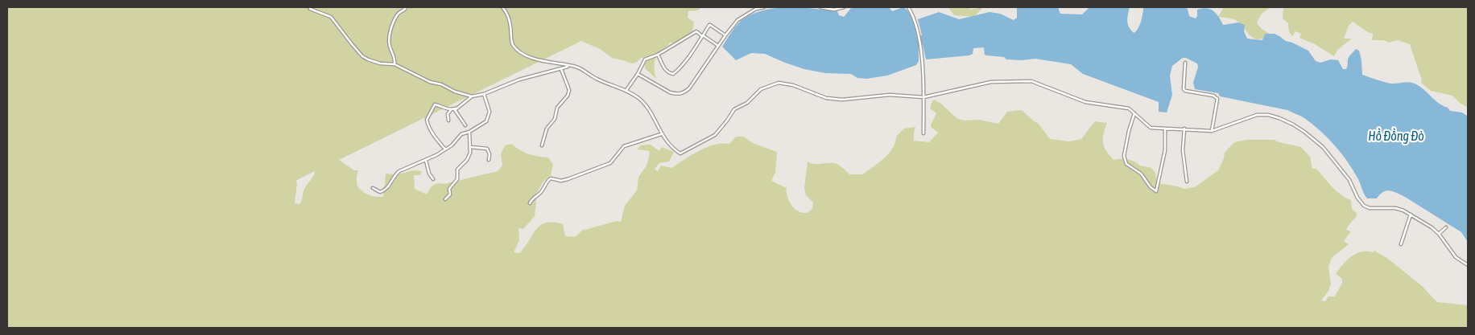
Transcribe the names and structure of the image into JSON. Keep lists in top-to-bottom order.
{
  "water": ["Hồ Đồng Đò"]
}
